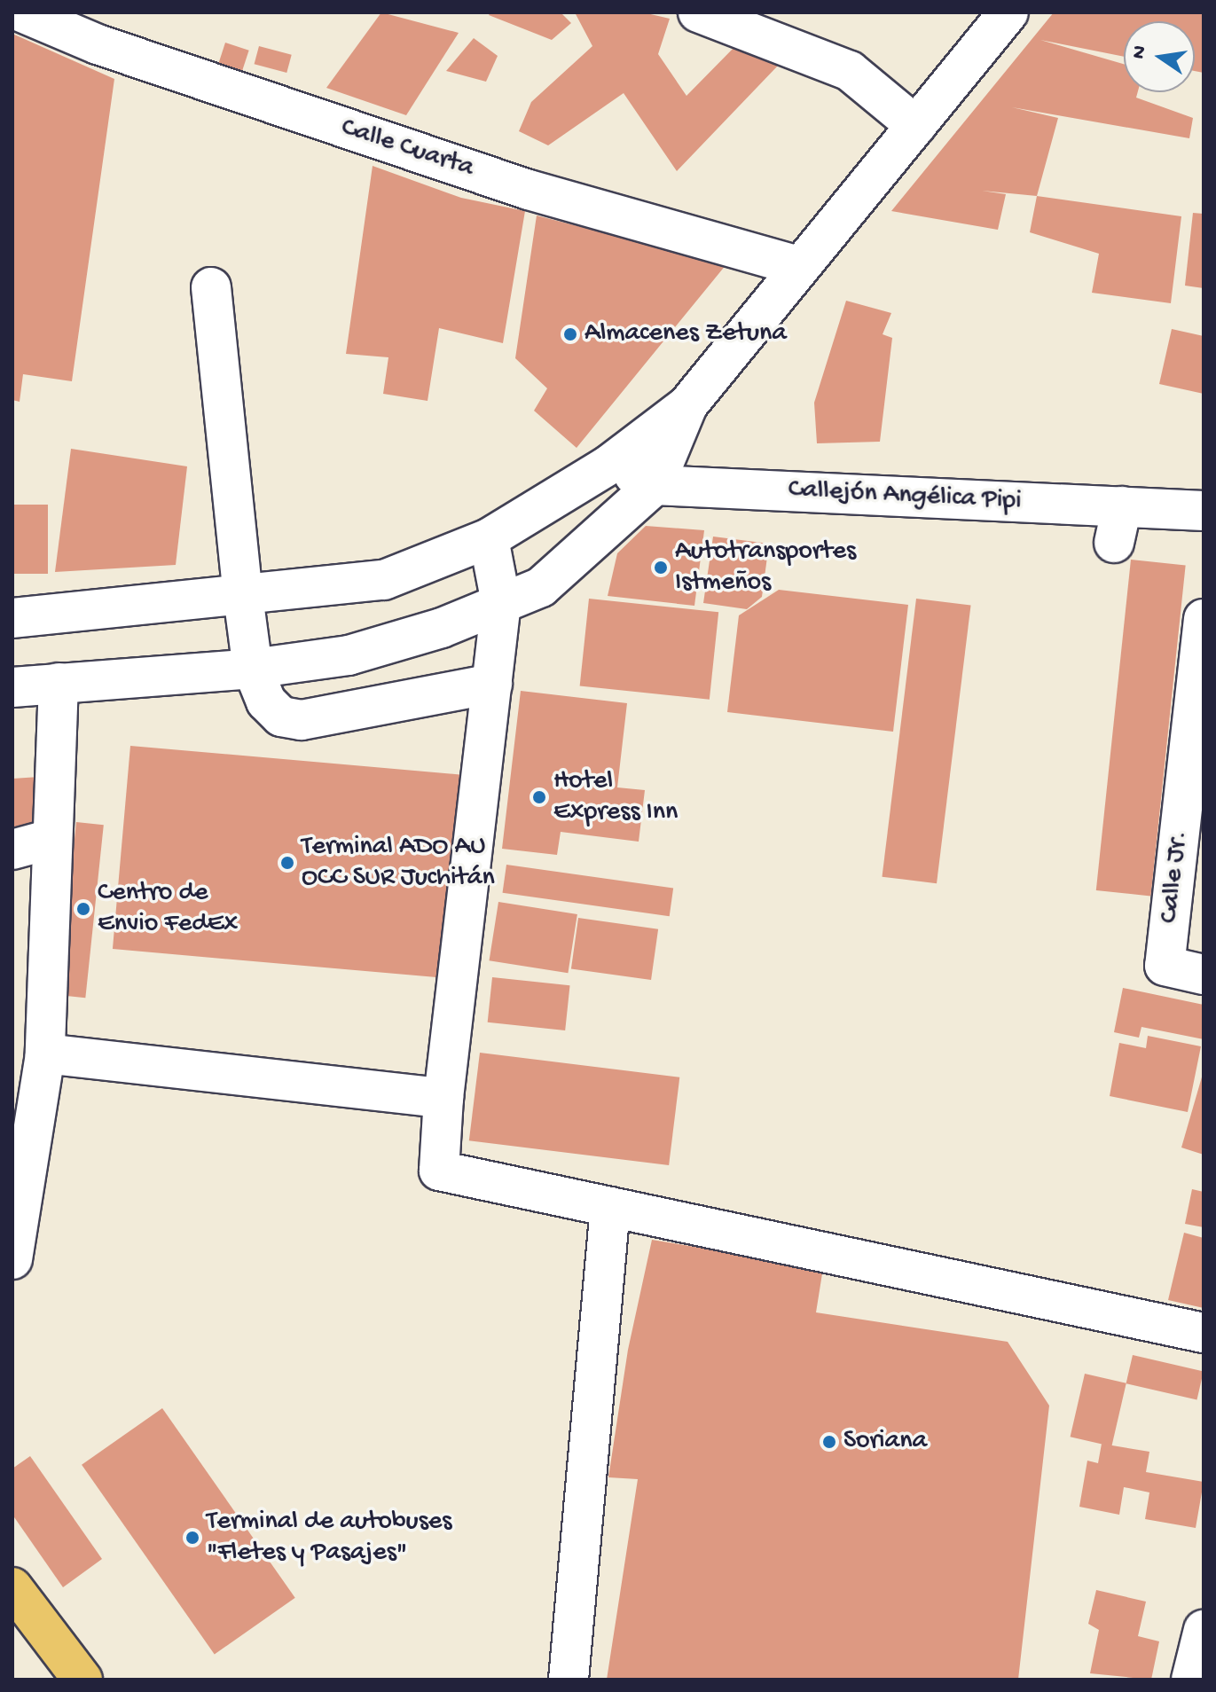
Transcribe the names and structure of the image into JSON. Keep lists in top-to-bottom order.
{
  "streets": {
    "street": ["Calle Cuarta", "Callejón Angélica Pipi", "Calle Jr."]
  },
  "places": [
    "Almacenes Zetuna",
    "Autotransportes Istmeños",
    "Hotel Express Inn",
    "Terminal ADO AU OCC SUR Juchitán",
    "Centro de Envio FedEx",
    "Soriana",
    "Terminal de autobuses \"Fletes y Pasajes\""
  ],
  "north": "left"
}
